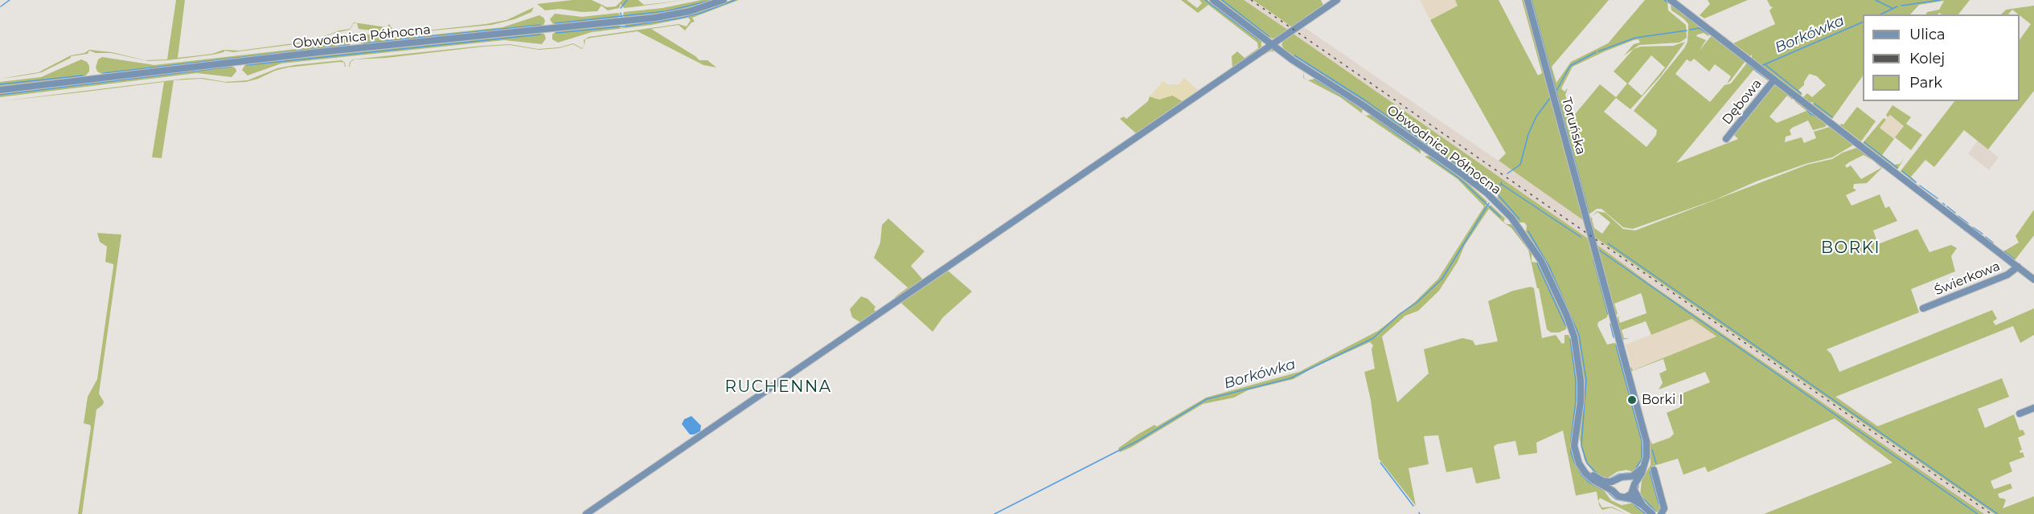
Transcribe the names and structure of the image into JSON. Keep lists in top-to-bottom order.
{
  "streets": {
    "street": [
      "Obwodnica Północna",
      "Dębowa",
      "Toruńska",
      "Świerkowa"
    ]
  },
  "crossings": [
    ["Obwodnica Północna", "Toruńska"]
  ],
  "districts": ["BORKI", "RUCHENNA"],
  "water": ["Borkówka"],
  "places": ["Borki I"],
  "legend": ["Ulica", "Kolej", "Park"]
}
